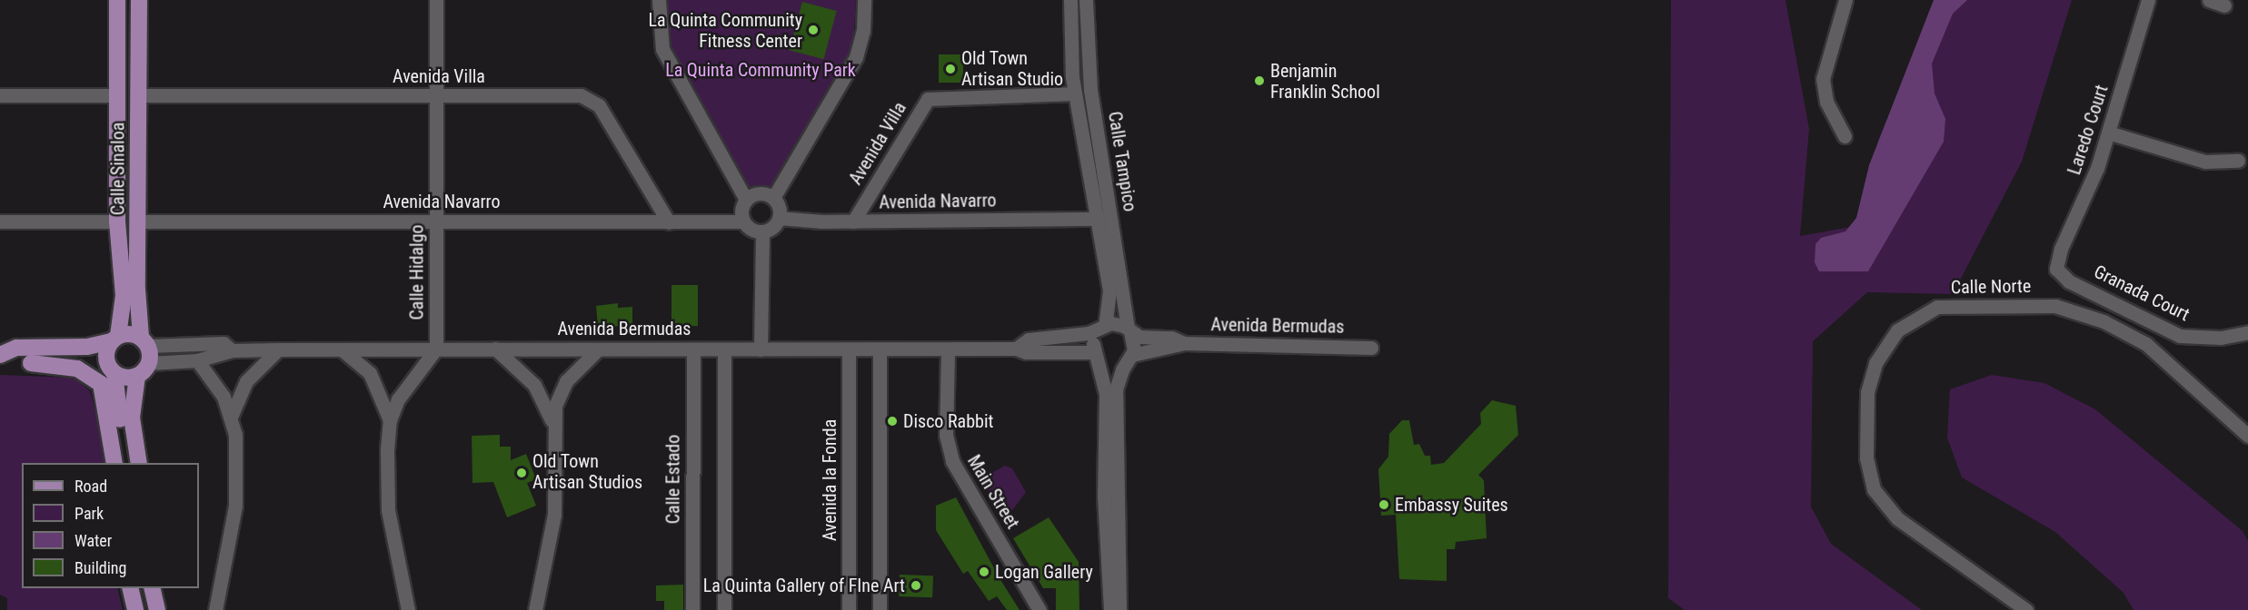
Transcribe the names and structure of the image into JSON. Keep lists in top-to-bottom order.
{
  "streets": {
    "main road": ["Calle Sinaloa"],
    "street": [
      "Avenida Villa",
      "Laredo Court",
      "Calle Tampico",
      "Avenida Navarro",
      "Calle Hidalgo",
      "Calle Norte",
      "Granada Court",
      "Avenida Bermudas",
      "Calle Estado",
      "Avenida la Fonda",
      "Main Street"
    ]
  },
  "crossings": [
    ["Avenida Villa", "Calle Tampico"],
    ["Avenida Villa", "Calle Sinaloa"],
    ["Avenida Villa", "Avenida Navarro"],
    ["Avenida Villa", "Calle Hidalgo"],
    ["Laredo Court", "Granada Court"],
    ["Calle Tampico", "Avenida Navarro"],
    ["Calle Tampico", "Avenida Bermudas"],
    ["Calle Sinaloa", "Avenida Navarro"],
    ["Calle Sinaloa", "Avenida Bermudas"],
    ["Avenida Navarro", "Calle Hidalgo"],
    ["Calle Hidalgo", "Avenida Bermudas"],
    ["Avenida Bermudas", "Calle Estado"],
    ["Avenida Bermudas", "Avenida la Fonda"],
    ["Avenida Bermudas", "Main Street"]
  ],
  "parks": ["La Quinta Community Park"],
  "places": [
    "La Quinta Community Fitness Center",
    "Old Town Artisan Studio",
    "Benjamin Franklin School",
    "Disco Rabbit",
    "Old Town Artisan Studios",
    "Embassy Suites",
    "Logan Gallery",
    "La Quinta Gallery of FIne Art"
  ],
  "legend": [
    "Road",
    "Park",
    "Water",
    "Building"
  ]
}
